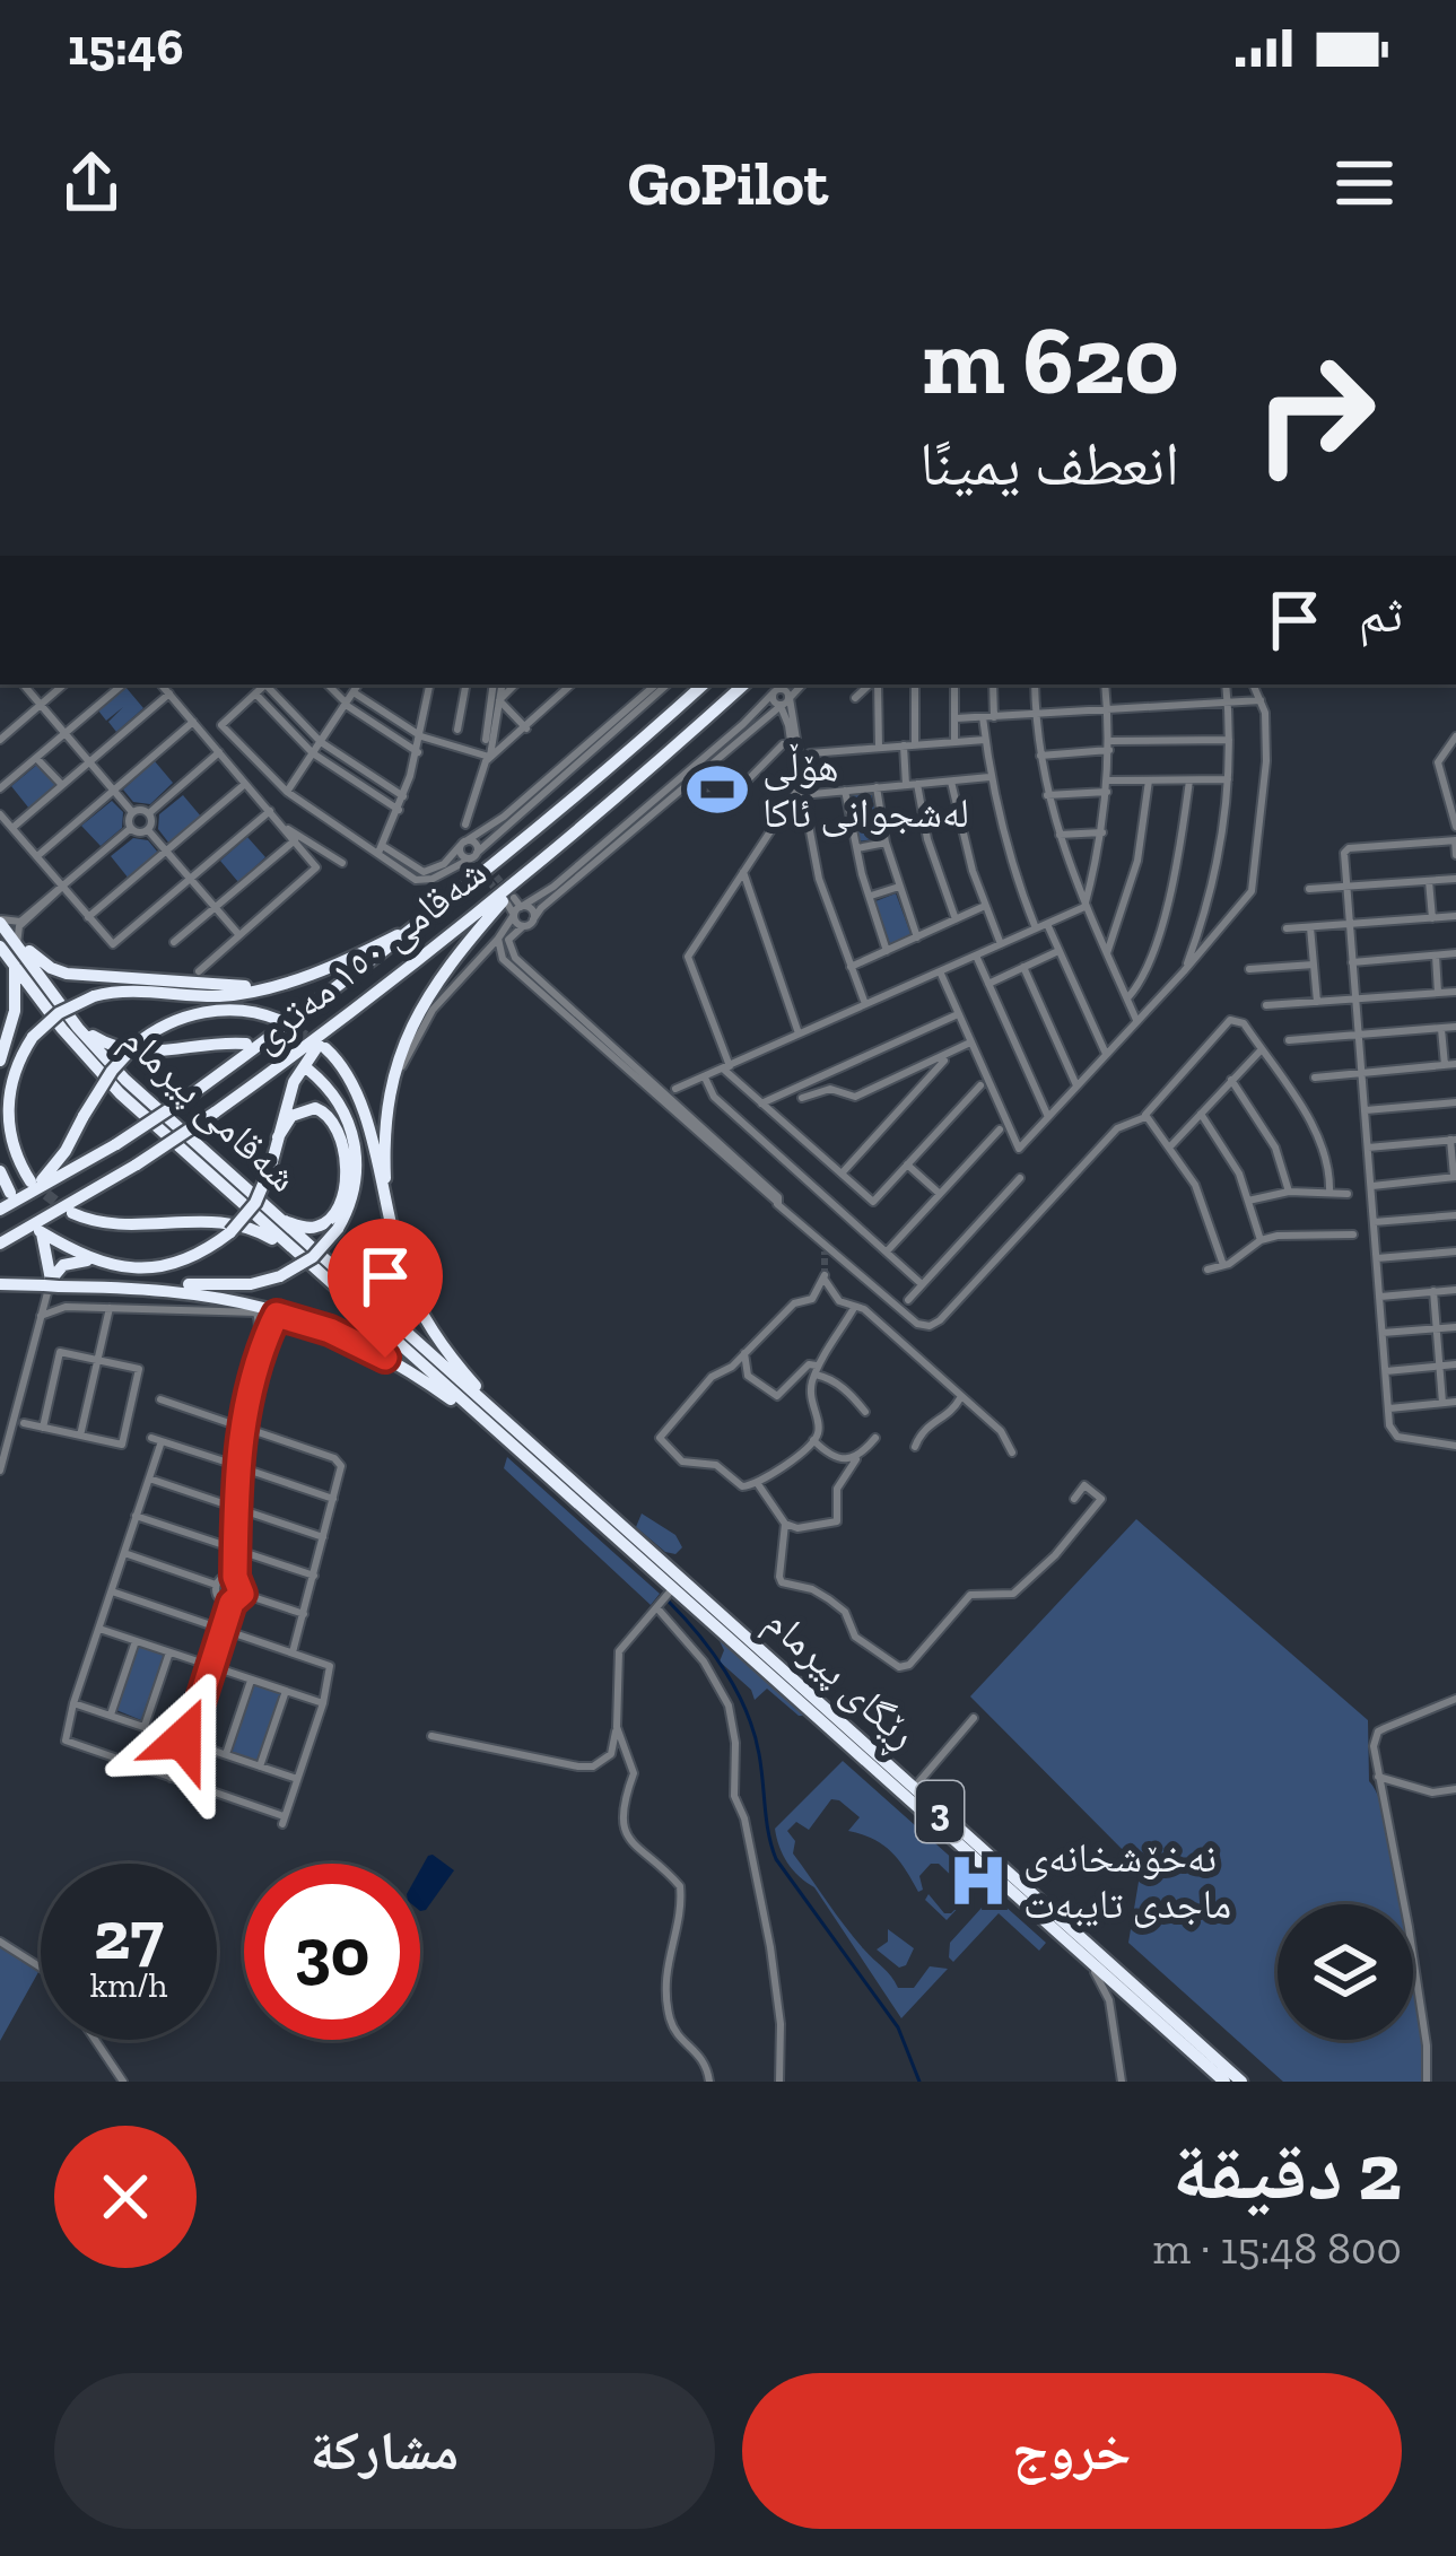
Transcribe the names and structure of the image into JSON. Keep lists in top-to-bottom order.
{
  "streets": {
    "highway": [
      "شەقامی ١٥٠ مەتری",
      "شەقامی پیرمام",
      "ڕێگای پیرمام",
      "3"
    ]
  },
  "crossings": [
    ["شەقامی پیرمام", "ڕێگای پیرمام"]
  ],
  "places": {
    "sports": ["هۆڵی لەشجوانی ئاکا"],
    "hospital": ["نەخۆشخانەی ماجدی تایبەت"]
  },
  "page": {
    "status": "15:46",
    "header": "GoPilot",
    "turn": ["620 m", "انعطف يمينًا"],
    "then": "ثم",
    "speed": "27 km/h",
    "limit": "30",
    "heading": ["2 دقيقة", "800 m · 15:48"],
    "buttons": ["خروج", "مشاركة"]
  }
}
